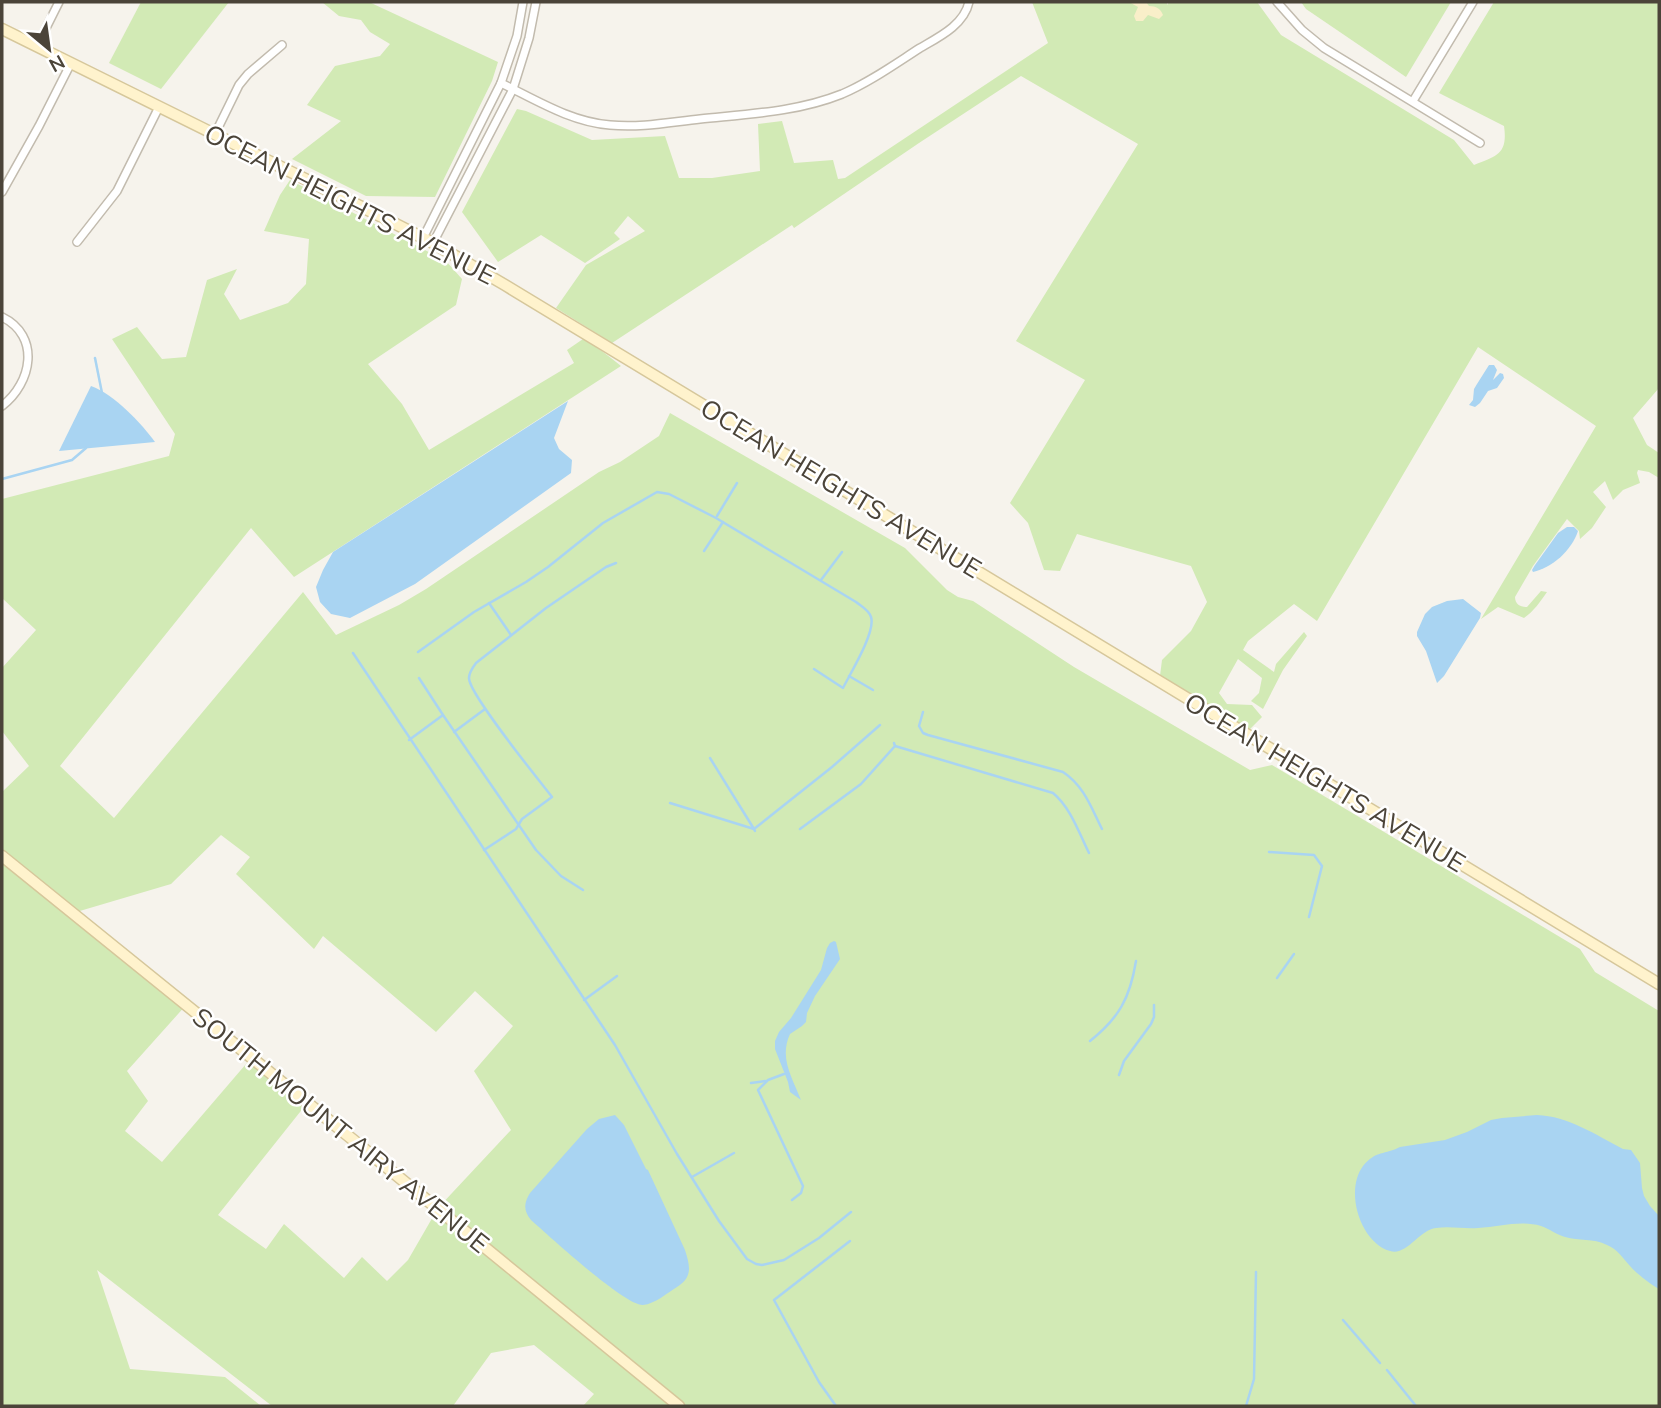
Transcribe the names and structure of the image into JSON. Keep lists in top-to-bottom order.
{
  "streets": {
    "main road": ["OCEAN HEIGHTS AVENUE", "SOUTH MOUNT AIRY AVENUE"]
  },
  "north": "bottom right"
}
